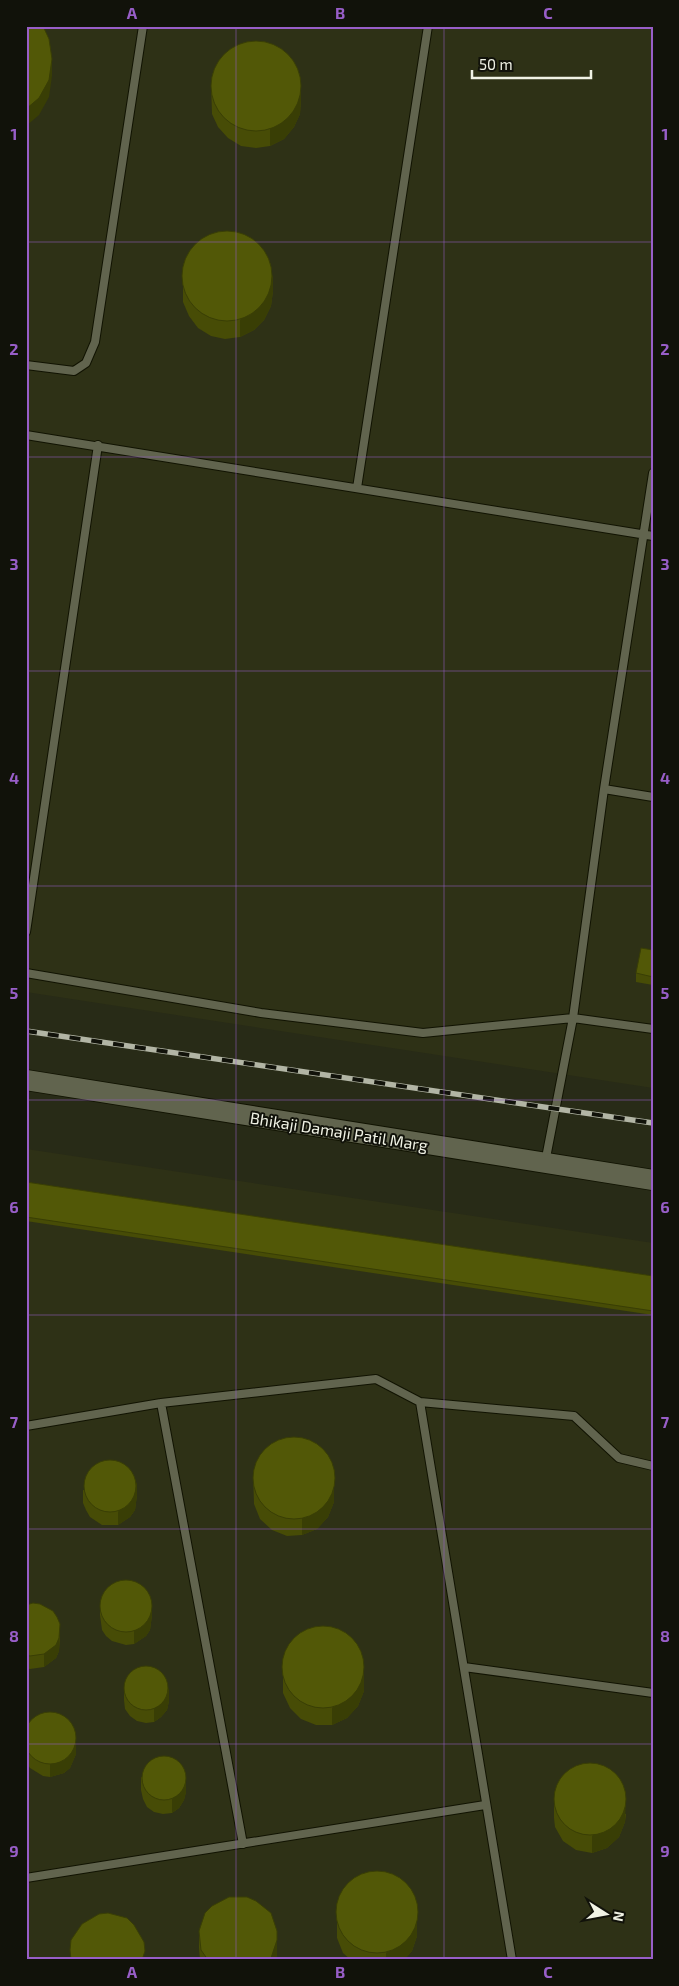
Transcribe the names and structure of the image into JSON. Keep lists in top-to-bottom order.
{
  "streets": {
    "street": ["Bhikaji Damaji Patil Marg"]
  },
  "scale_bar": "50 m",
  "north": "right",
  "grid": {
    "columns": ["A", "B", "C"],
    "rows": [
      "1",
      "2",
      "3",
      "4",
      "5",
      "6",
      "7",
      "8",
      "9"
    ]
  }
}
